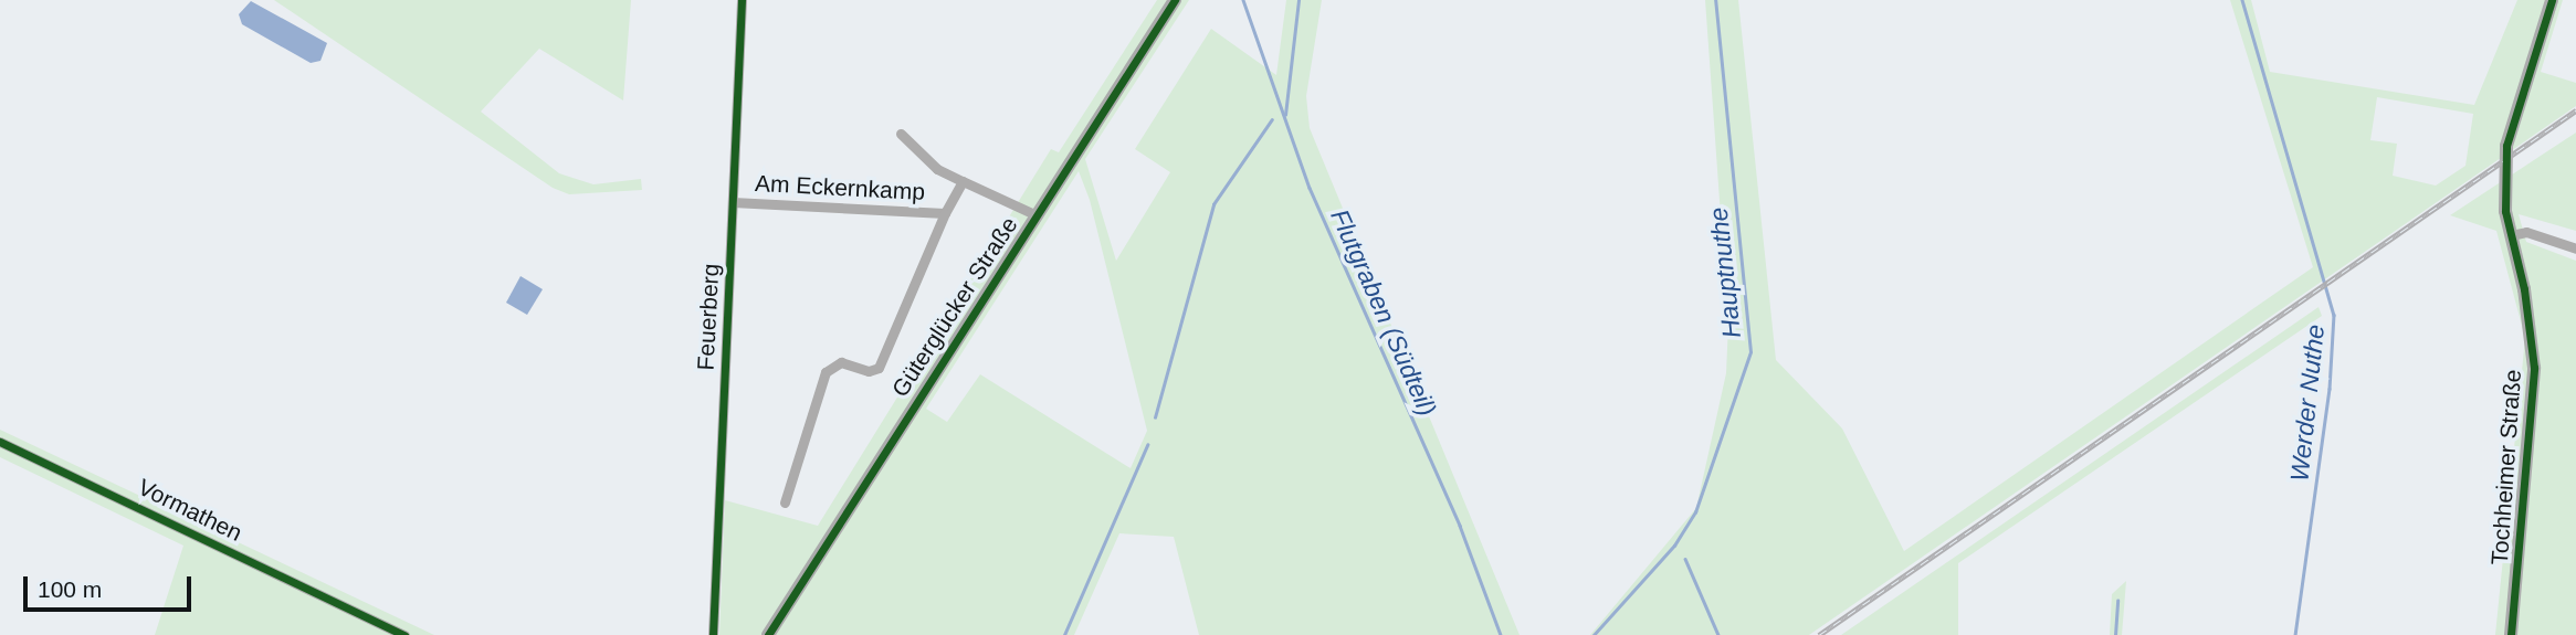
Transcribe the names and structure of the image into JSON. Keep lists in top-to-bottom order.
{
  "streets": {
    "street": [
      "Am Eckernkamp",
      "Güterglücker Straße",
      "Feuerberg",
      "Tochheimer Straße",
      "Vormathen"
    ]
  },
  "crossings": [
    ["Am Eckernkamp", "Güterglücker Straße"],
    ["Am Eckernkamp", "Feuerberg"]
  ],
  "water": ["Hauptnuthe", "Flutgraben (Südteil)", "Werder Nuthe"],
  "scale_bar": "100 m"
}
